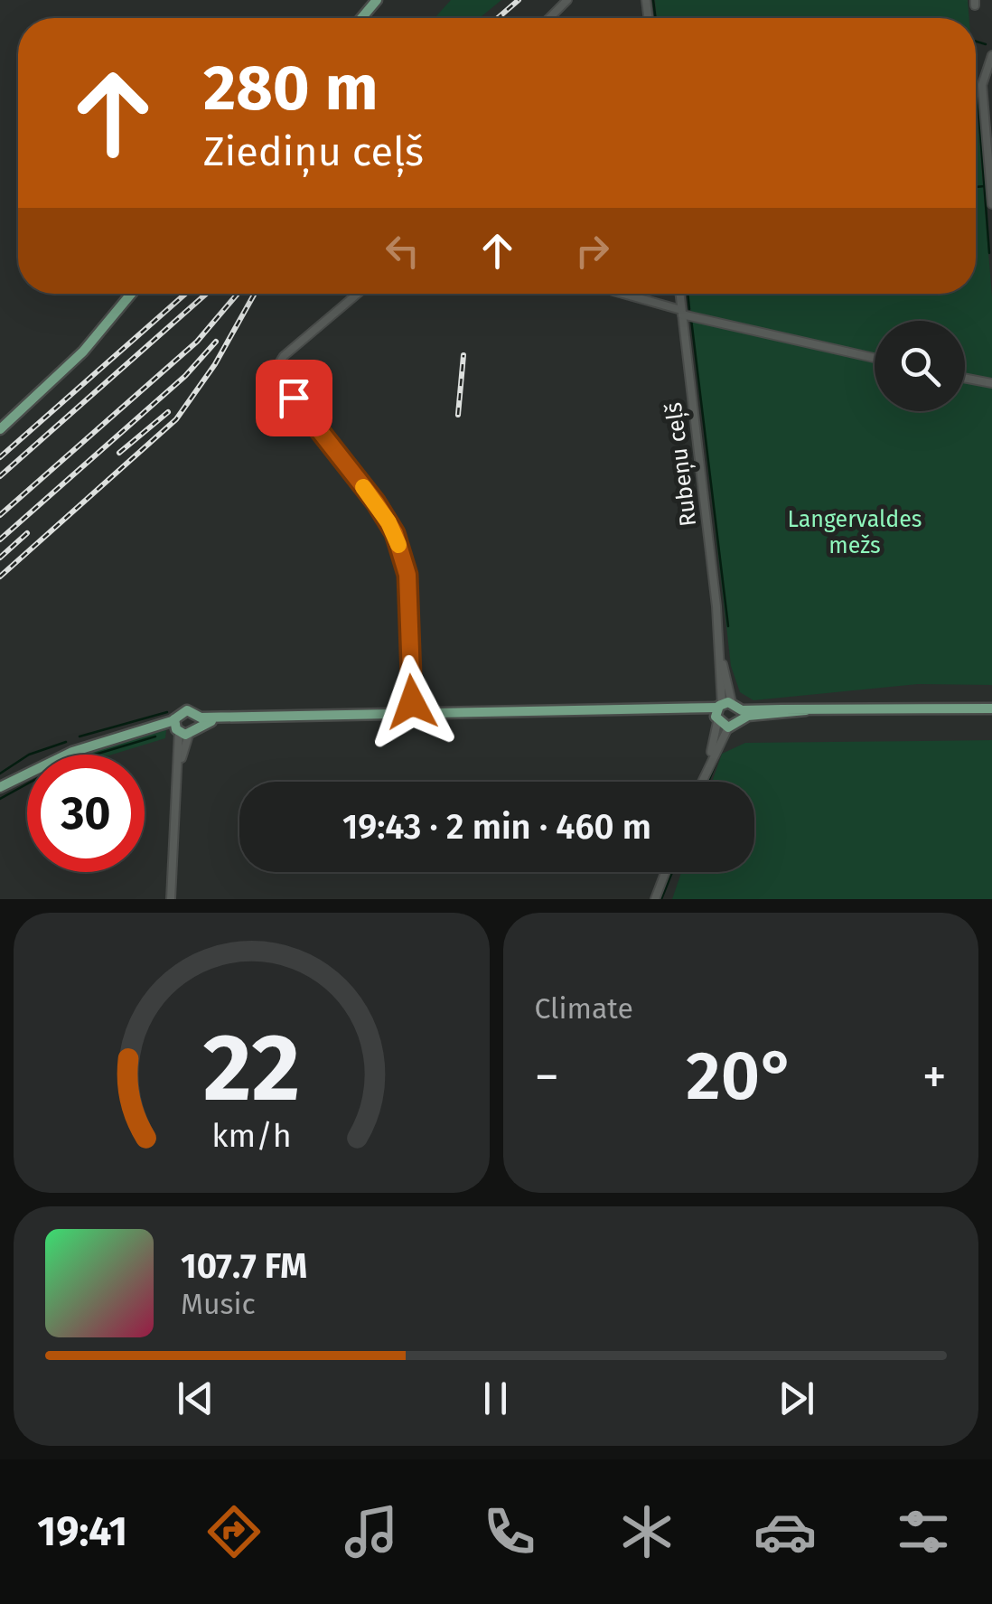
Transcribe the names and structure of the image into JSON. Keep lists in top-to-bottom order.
{
  "streets": {
    "street": ["Rubeņu ceļš"]
  },
  "parks": ["Langervaldes mežs"],
  "page": {
    "turn": ["280 m", "Ziediņu ceļš"],
    "limit": "30",
    "trip": "19:43 · 2 min · 460 m",
    "tile": "Climate",
    "heat": ["−", "20°", "+"],
    "song": ["107.7 FM", "Music"],
    "tabs": "19:41",
    "gauge": ["22", "km/h"]
  }
}
